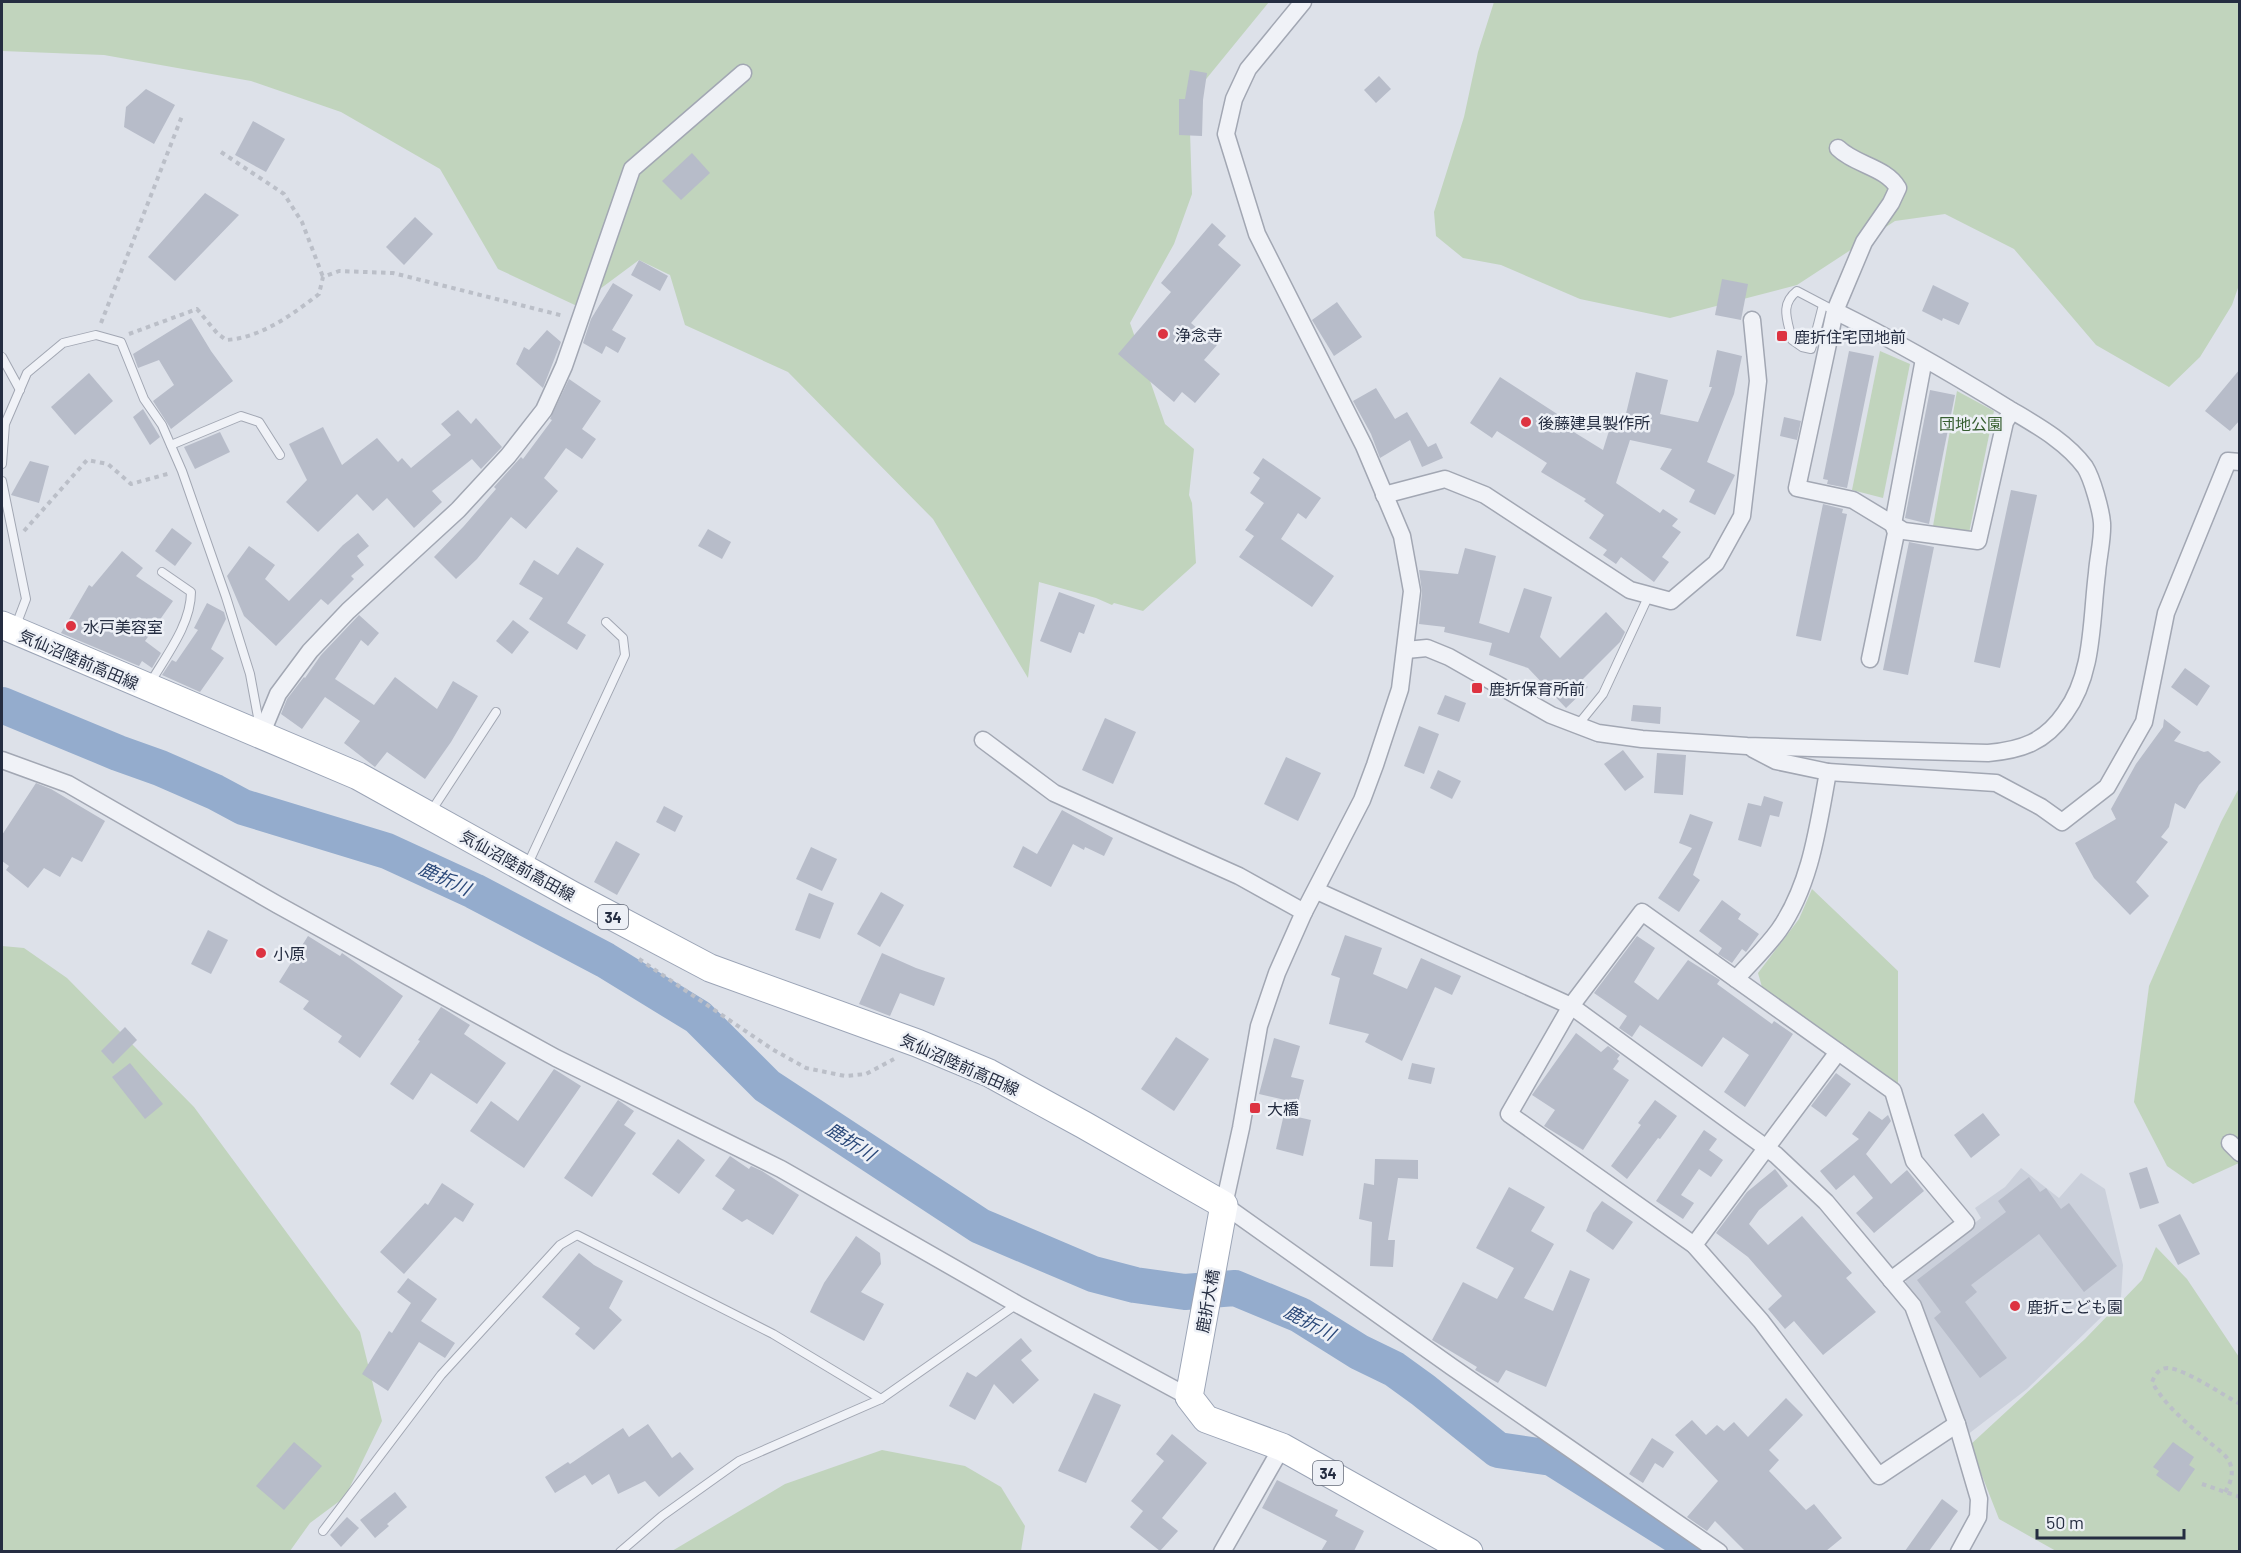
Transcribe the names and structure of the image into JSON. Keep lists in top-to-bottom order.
{
  "streets": {
    "main road": ["気仙沼陸前高田線", "34", "鹿折大橋"]
  },
  "crossings": [
    ["気仙沼陸前高田線", "鹿折大橋"],
    ["34", "鹿折大橋"]
  ],
  "water": ["鹿折川"],
  "parks": ["団地公園"],
  "places": {
    "other": [
      "浄念寺",
      "後藤建具製作所",
      "水戸美容室",
      "小原",
      "鹿折こども園"
    ],
    "transit": ["鹿折住宅団地前", "鹿折保育所前", "大橋"]
  },
  "scale_bar": "50 m"
}
